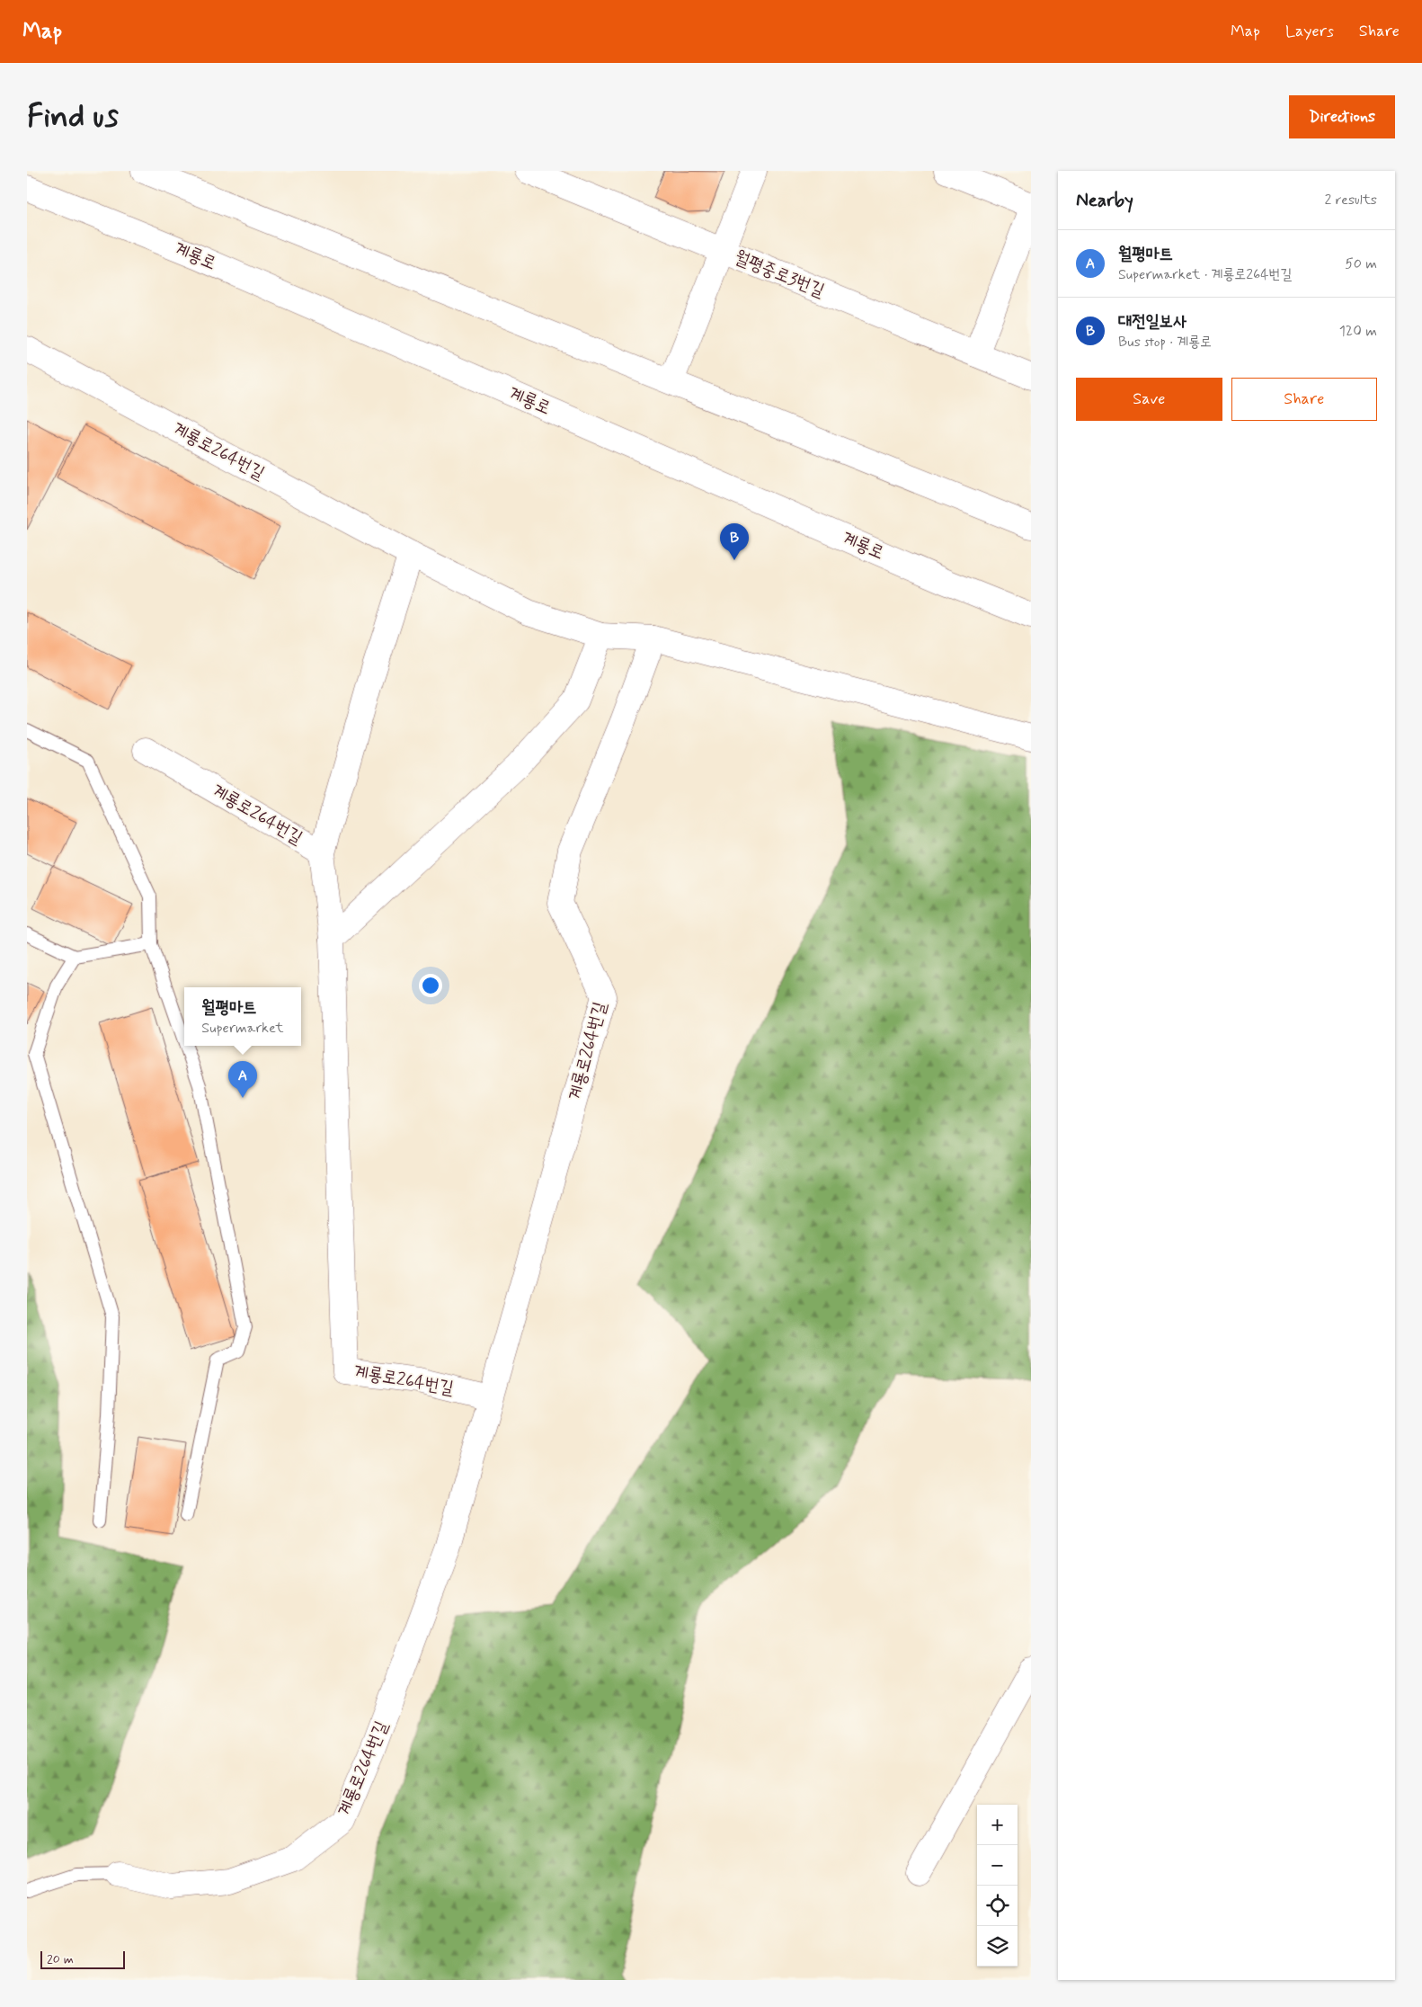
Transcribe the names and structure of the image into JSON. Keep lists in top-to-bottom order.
{
  "streets": {
    "street": ["계룡로", "월평중로3번길", "계룡로264번길"]
  },
  "scale_bar": "20 m",
  "page": {
    "header": "Map",
    "nav": ["Map", "Layers", "Share"],
    "buttons": [
      "Directions",
      ["Save", "Share"]
    ],
    "title": "Find us",
    "heading": ["Nearby", "2 results"],
    "list": [
      {
        "mark": "A",
        "name": "월평마트",
        "note": "Supermarket · 계룡로264번길",
        "value": "50 m"
      },
      {
        "mark": "B",
        "name": "대전일보사",
        "note": "Bus stop · 계룡로",
        "value": "120 m"
      }
    ],
    "pins": ["B", "A"],
    "popup": ["월평마트", "Supermarket"],
    "map_buttons": ["+", "−"],
    "scale": "20 m"
  }
}
